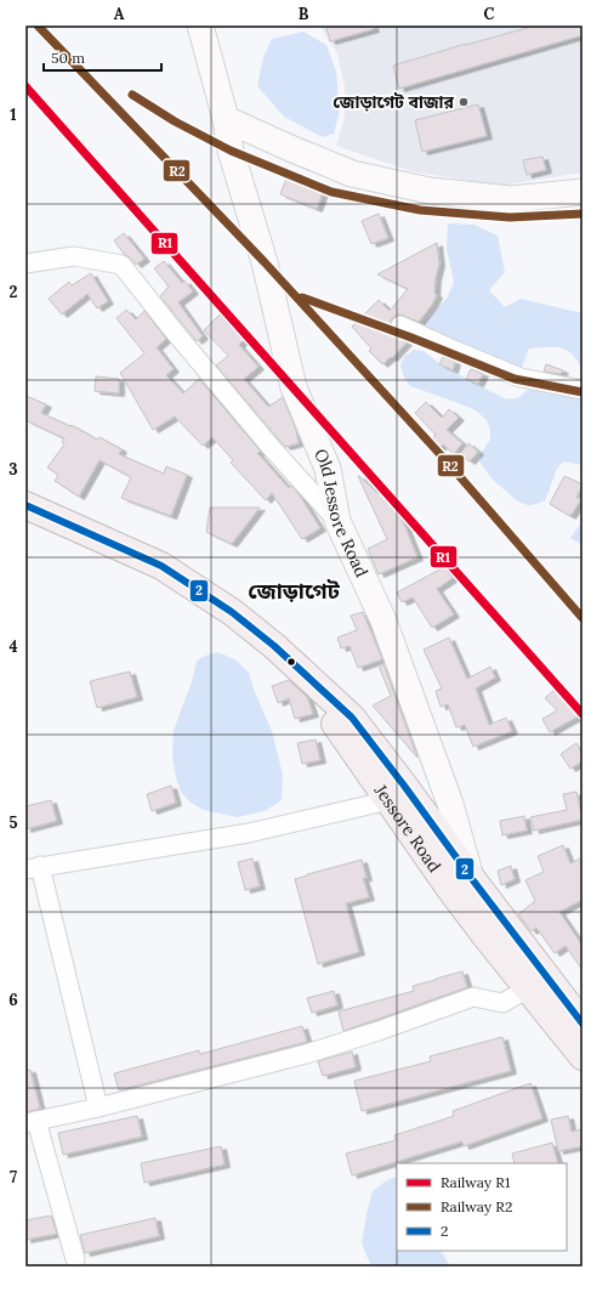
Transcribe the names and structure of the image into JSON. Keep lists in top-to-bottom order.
{
  "streets": {
    "highway": ["Jessore Road"],
    "main road": ["Old Jessore Road"]
  },
  "crossings": [
    ["Old Jessore Road", "Jessore Road"]
  ],
  "districts": ["জোড়াগেট"],
  "places": ["জোড়াগেট বাজার"],
  "lines": ["rail line R2", "rail line R1", "transit line 2"],
  "legend": ["Railway R1", "Railway R2", "2"],
  "scale_bar": "50 m",
  "grid": {
    "columns": ["A", "B", "C"],
    "rows": [
      "1",
      "2",
      "3",
      "4",
      "5",
      "6",
      "7"
    ]
  }
}
